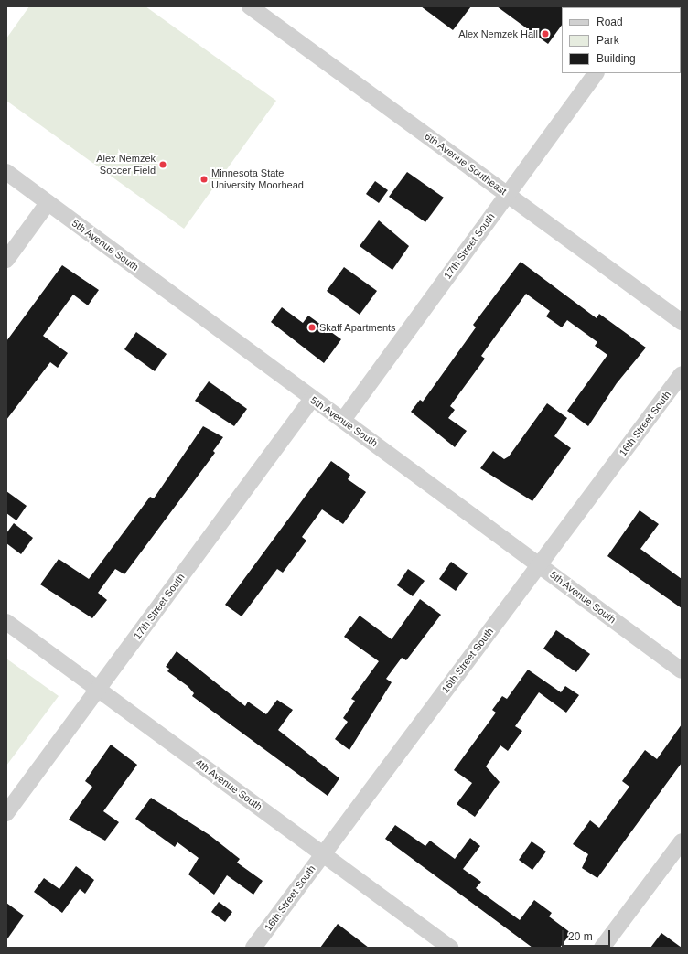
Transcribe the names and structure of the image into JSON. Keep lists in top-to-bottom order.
{
  "streets": {
    "street": [
      "6th Avenue Southeast",
      "5th Avenue South",
      "17th Street South",
      "16th Street South",
      "4th Avenue South"
    ]
  },
  "crossings": [
    ["6th Avenue Southeast", "17th Street South"],
    ["5th Avenue South", "17th Street South"],
    ["5th Avenue South", "16th Street South"],
    ["17th Street South", "4th Avenue South"],
    ["16th Street South", "4th Avenue South"]
  ],
  "places": [
    "Alex Nemzek Hall",
    "Alex Nemzek Soccer Field",
    "Minnesota State University Moorhead",
    "Skaff Apartments"
  ],
  "legend": ["Road", "Park", "Building"],
  "scale_bar": "20 m"
}
